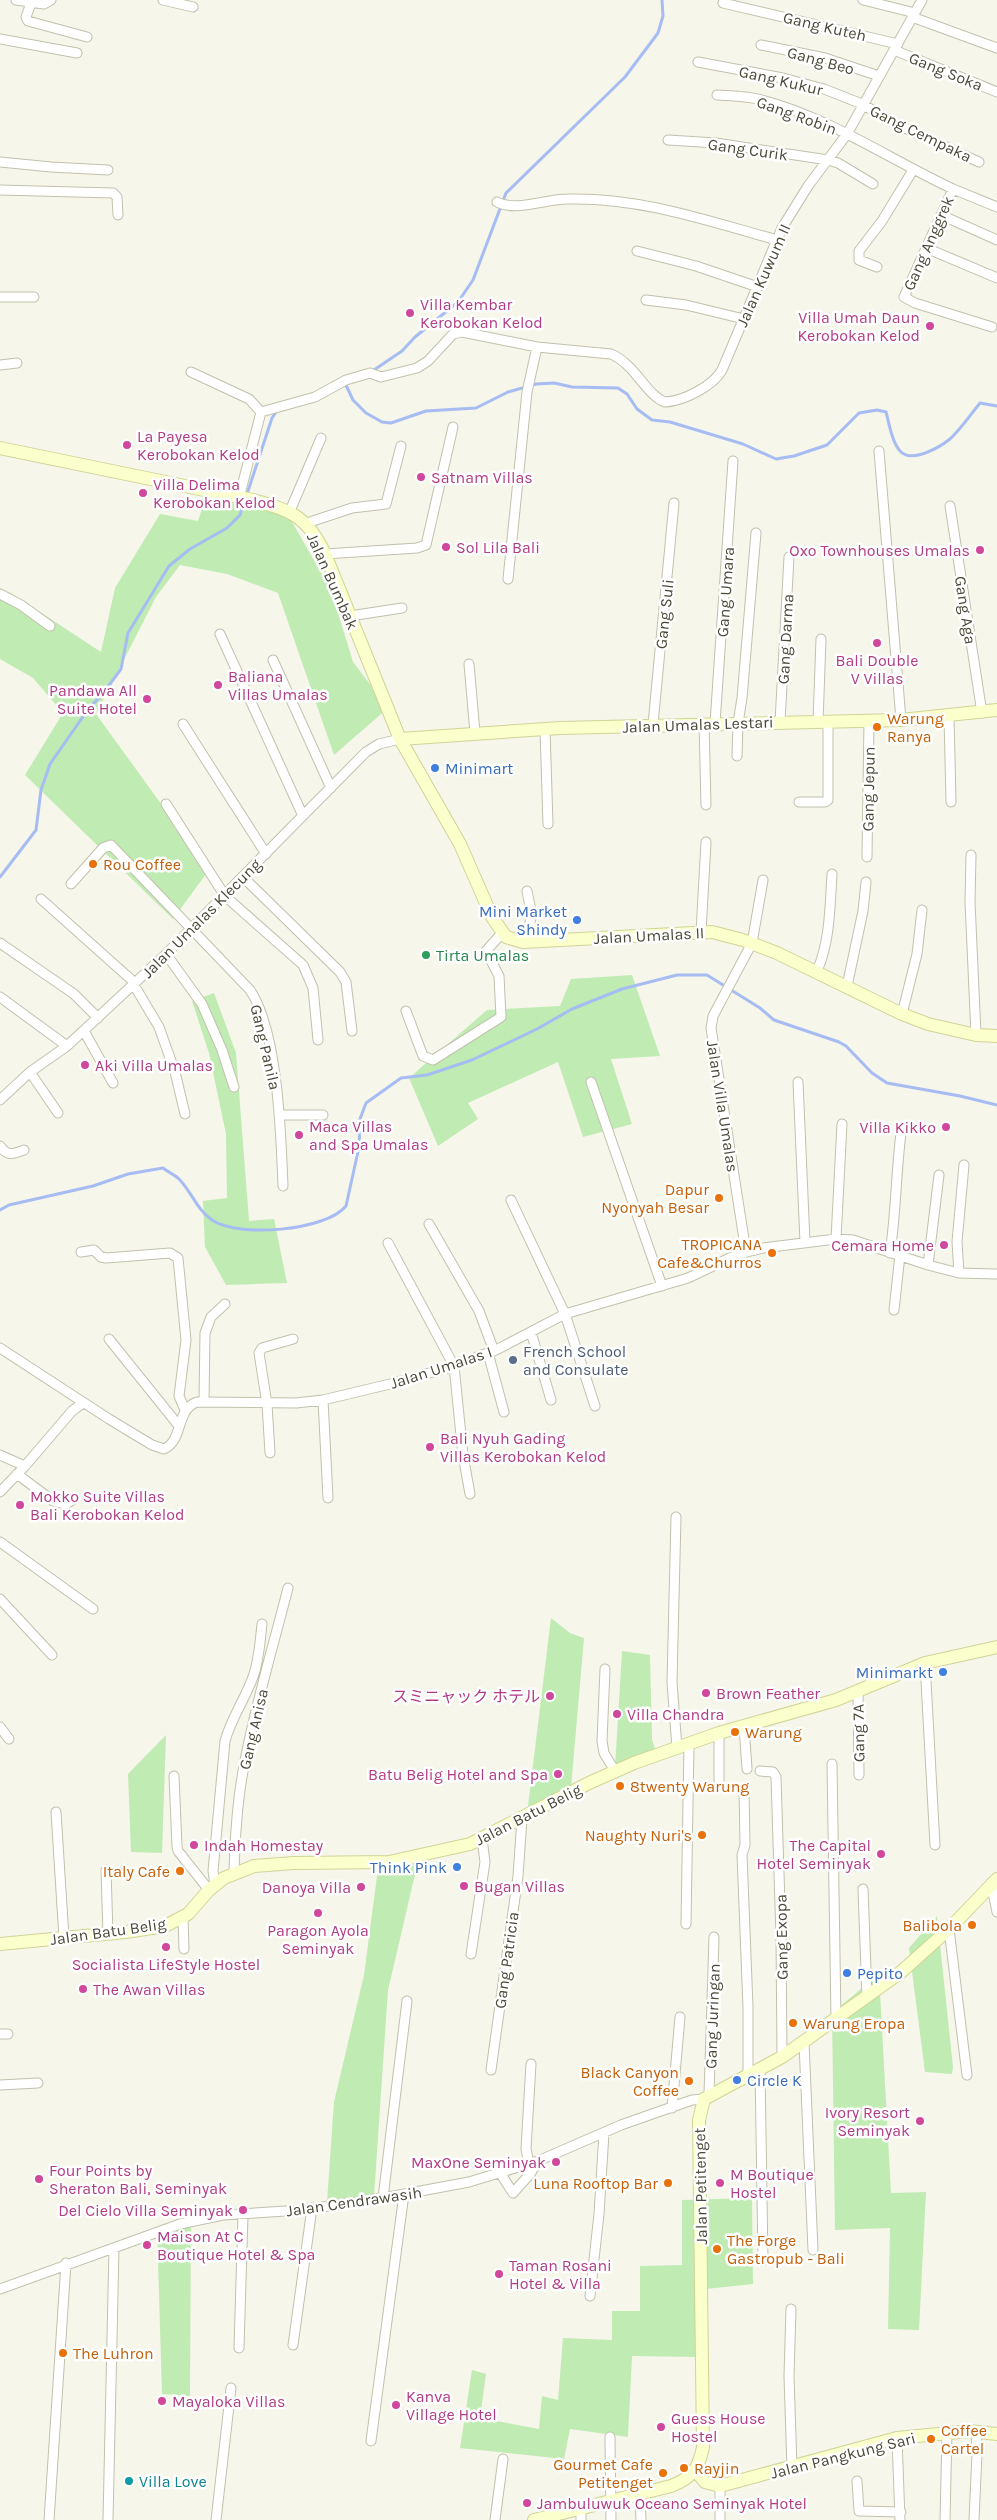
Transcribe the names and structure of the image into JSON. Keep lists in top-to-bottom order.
{
  "streets": {
    "street": [
      "Gang Kuteh",
      "Gang Beo",
      "Gang Soka",
      "Gang Kukur",
      "Gang Robin",
      "Gang Cempaka",
      "Gang Curik",
      "Gang Anggrek",
      "Jalan Kuwum II",
      "Jalan Bumbak",
      "Gang Umara",
      "Gang Aga",
      "Gang Suli",
      "Gang Darma",
      "Jalan Umalas Lestari",
      "Gang Jepun",
      "Jalan Umalas Klecung",
      "Jalan Umalas II",
      "Gang Panila",
      "Jalan Villa Umalas",
      "Jalan Umalas I",
      "Gang Anisa",
      "Gang 7A",
      "Jalan Batu Belig",
      "Gang Exopa",
      "Gang Patricia",
      "Gang Juringan",
      "Jalan Petitenget",
      "Jalan Cendrawasih",
      "Jalan Pangkung Sari"
    ]
  },
  "crossings": [
    ["Gang Kuteh", "Gang Soka"],
    ["Gang Kuteh", "Jalan Kuwum II"],
    ["Gang Beo", "Jalan Kuwum II"],
    ["Gang Soka", "Jalan Kuwum II"],
    ["Gang Kukur", "Gang Cempaka"],
    ["Gang Kukur", "Jalan Kuwum II"],
    ["Gang Robin", "Gang Anggrek"],
    ["Gang Robin", "Jalan Kuwum II"],
    ["Gang Cempaka", "Jalan Kuwum II"],
    ["Gang Curik", "Jalan Kuwum II"],
    ["Gang Anggrek", "Jalan Kuwum II"],
    ["Jalan Bumbak", "Jalan Umalas Lestari"],
    ["Jalan Bumbak", "Jalan Umalas Klecung"],
    ["Gang Umara", "Jalan Umalas Lestari"],
    ["Gang Aga", "Jalan Umalas Lestari"],
    ["Gang Suli", "Jalan Umalas Lestari"],
    ["Gang Darma", "Jalan Umalas Lestari"],
    ["Jalan Umalas Lestari", "Gang Jepun"],
    ["Jalan Umalas Lestari", "Jalan Umalas Klecung"],
    ["Jalan Umalas Klecung", "Gang Panila"],
    ["Jalan Umalas II", "Jalan Villa Umalas"],
    ["Jalan Villa Umalas", "Jalan Umalas I"],
    ["Gang Anisa", "Jalan Batu Belig"],
    ["Gang 7A", "Jalan Batu Belig"],
    ["Jalan Batu Belig", "Gang Patricia"],
    ["Gang Juringan", "Jalan Petitenget"],
    ["Gang Juringan", "Jalan Cendrawasih"],
    ["Jalan Petitenget", "Jalan Cendrawasih"]
  ],
  "places": [
    "Villa Kembar Kerobokan Kelod",
    "Villa Umah Daun Kerobokan Kelod",
    "La Payesa Kerobokan Kelod",
    "Satnam Villas",
    "Villa Delima Kerobokan Kelod",
    "Sol Lila Bali",
    "Oxo Townhouses Umalas",
    "Bali Double V Villas",
    "Baliana Villas Umalas",
    "Pandawa All Suite Hotel",
    "Warung Ranya",
    "Minimart",
    "Rou Coffee",
    "Mini Market Shindy",
    "Tirta Umalas",
    "Aki Villa Umalas",
    "Villa Kikko",
    "Maca Villas and Spa Umalas",
    "Dapur Nyonyah Besar",
    "Cemara Home",
    "TROPICANA Cafe&Churros",
    "French School and Consulate",
    "Bali Nyuh Gading Villas Kerobokan Kelod",
    "Mokko Suite Villas Bali Kerobokan Kelod",
    "Minimarkt",
    "Brown Feather",
    "スミニャック ホテル",
    "Villa Chandra",
    "Warung",
    "Batu Belig Hotel and Spa",
    "8twenty Warung",
    "Naughty Nuri's",
    "Indah Homestay",
    "The Capital Hotel Seminyak",
    "Think Pink",
    "Italy Cafe",
    "Bugan Villas",
    "Danoya Villa",
    "Paragon Ayola Seminyak",
    "Balibola",
    "Socialista LifeStyle Hostel",
    "Pepito",
    "The Awan Villas",
    "Warung Eropa",
    "Circle K",
    "Black Canyon Coffee",
    "Ivory Resort Seminyak",
    "MaxOne Seminyak",
    "Four Points by Sheraton Bali, Seminyak",
    "Luna Rooftop Bar",
    "M Boutique Hostel",
    "Del Cielo Villa Seminyak",
    "Maison At C Boutique Hotel & Spa",
    "The Forge Gastropub - Bali",
    "Taman Rosani Hotel & Villa",
    "The Luhron",
    "Mayaloka Villas",
    "Kanva Village Hotel",
    "Guess House Hostel",
    "Coffee Cartel",
    "Rayjin",
    "Gourmet Cafe Petitenget",
    "Villa Love",
    "Jambuluwuk Oceano Seminyak Hotel"
  ]
}
